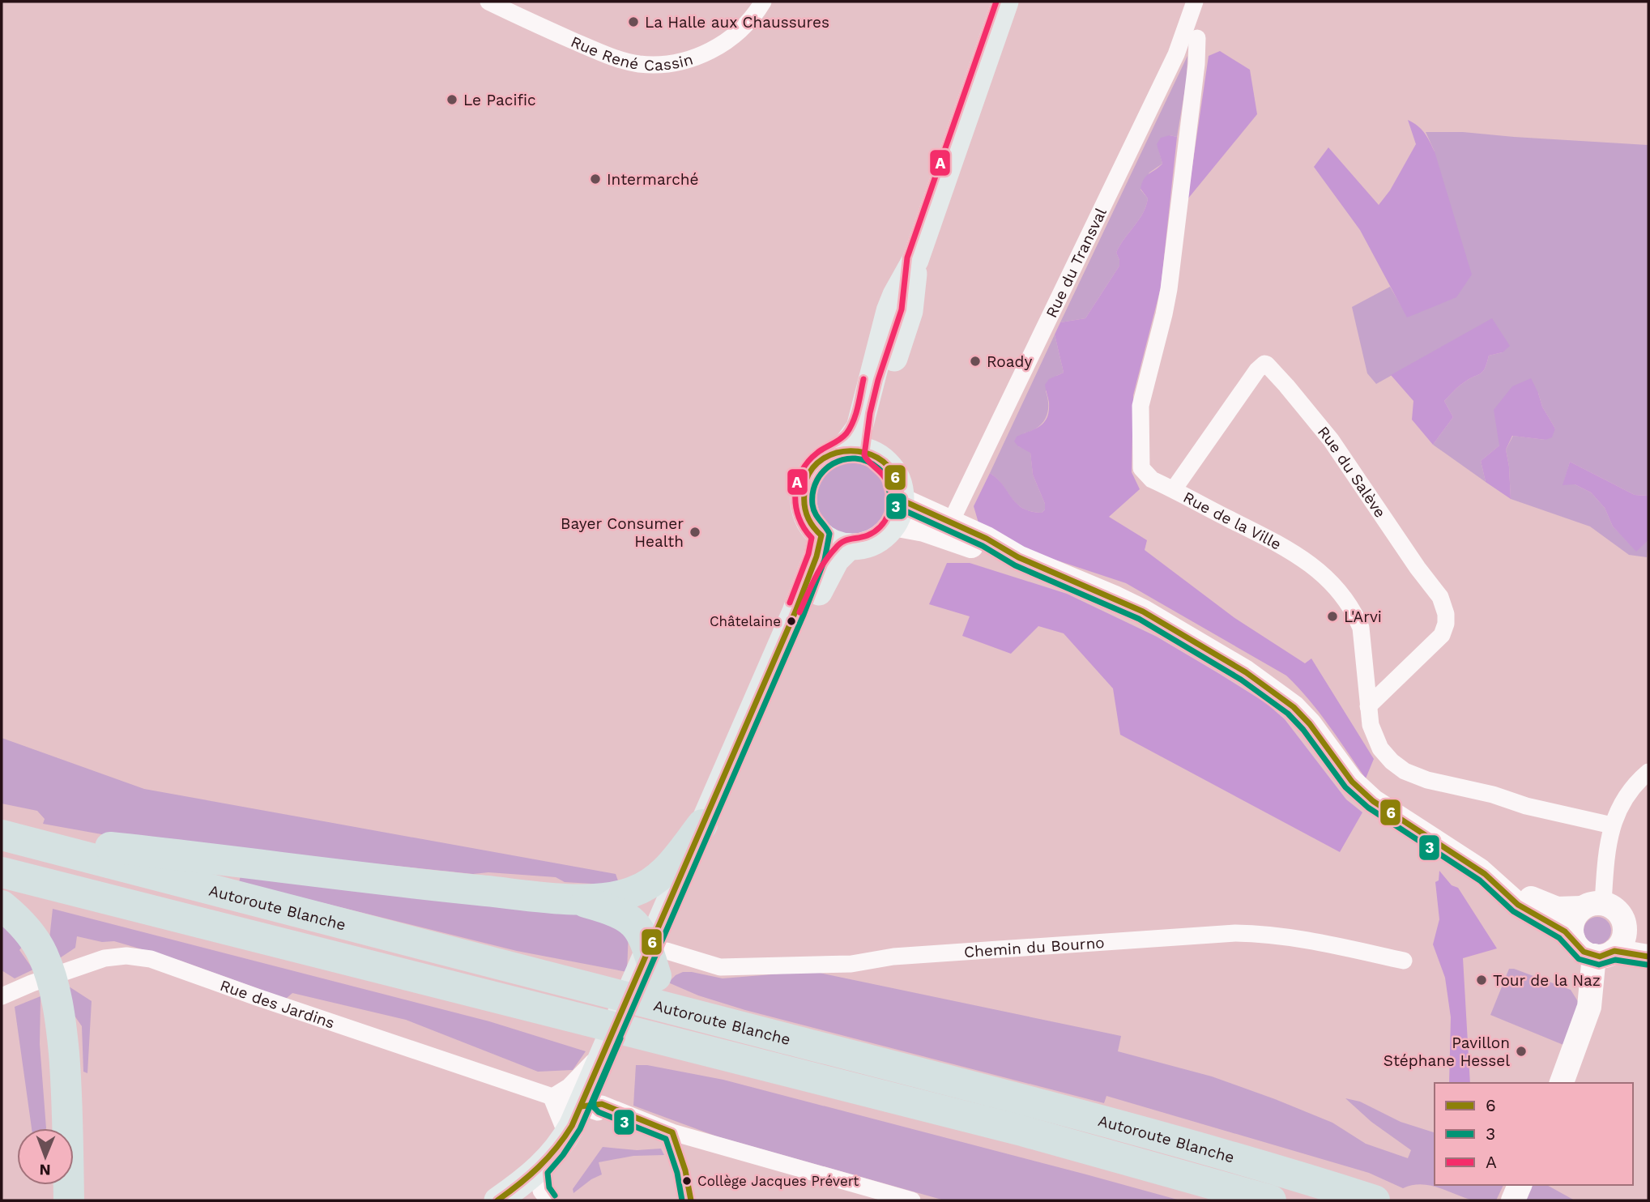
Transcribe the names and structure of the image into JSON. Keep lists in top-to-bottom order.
{
  "streets": {
    "highway": ["Autoroute Blanche"],
    "street": [
      "Rue René Cassin",
      "Rue du Transval",
      "Rue du Salève",
      "Rue de la Ville",
      "Chemin du Bourno",
      "Rue des Jardins"
    ]
  },
  "crossings": [
    ["Rue du Salève", "Rue de la Ville"]
  ],
  "places": [
    "La Halle aux Chaussures",
    "Le Pacific",
    "Intermarché",
    "Roady",
    "Bayer Consumer Health",
    "L'Arvi",
    "Châtelaine",
    "Tour de la Naz",
    "Pavillon Stéphane Hessel",
    "Collège Jacques Prévert"
  ],
  "lines": ["transit line A", "transit line 6", "transit line 3"],
  "legend": ["6", "3", "A"],
  "north": "bottom"
}
